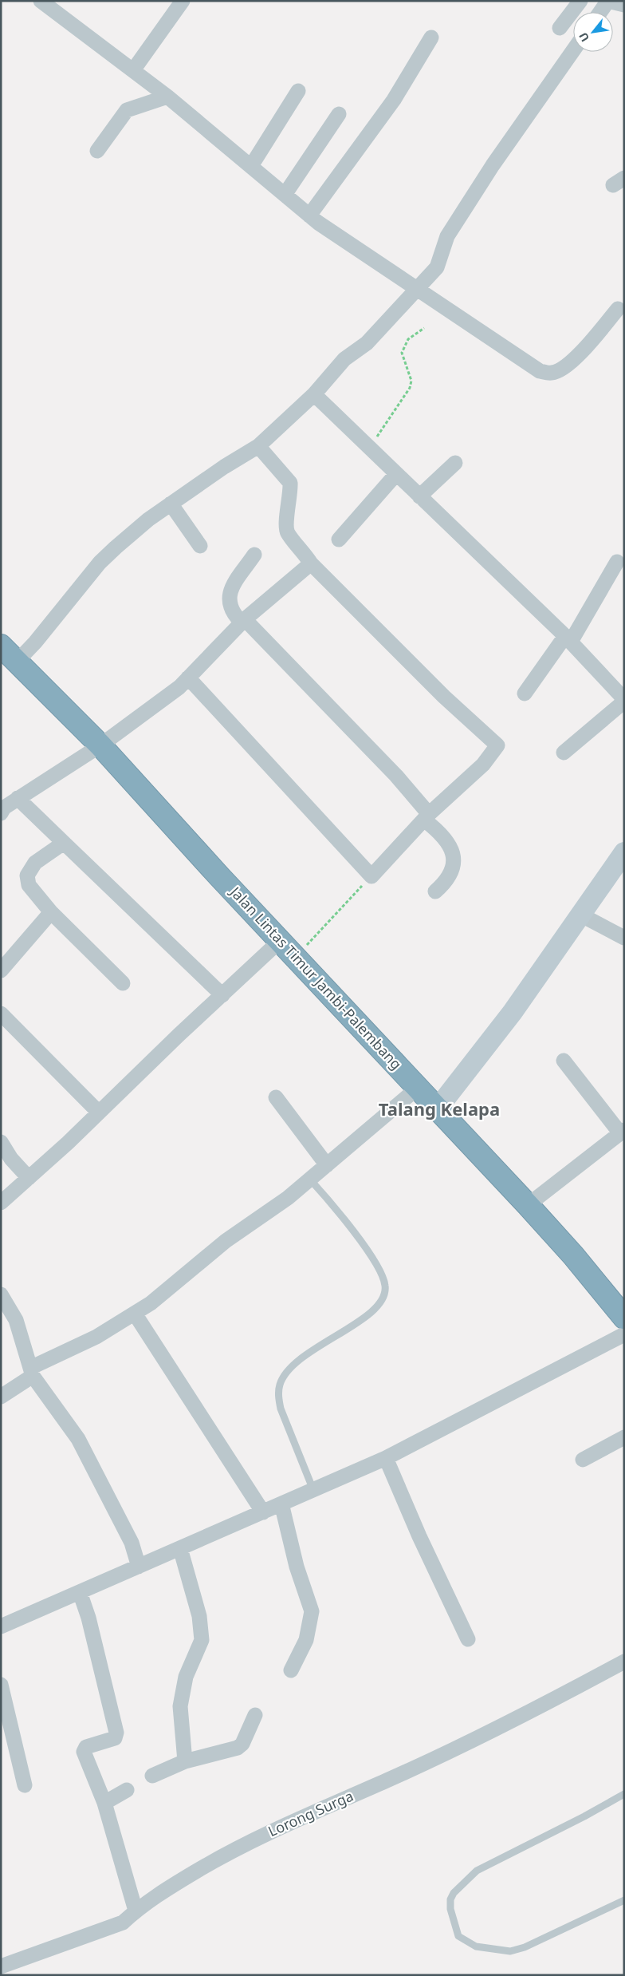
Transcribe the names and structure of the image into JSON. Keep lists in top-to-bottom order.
{
  "streets": {
    "highway": ["Jalan Lintas Timur Jambi-Palembang"],
    "street": ["Lorong Surga"]
  },
  "districts": ["Talang Kelapa"],
  "north": "bottom left"
}
